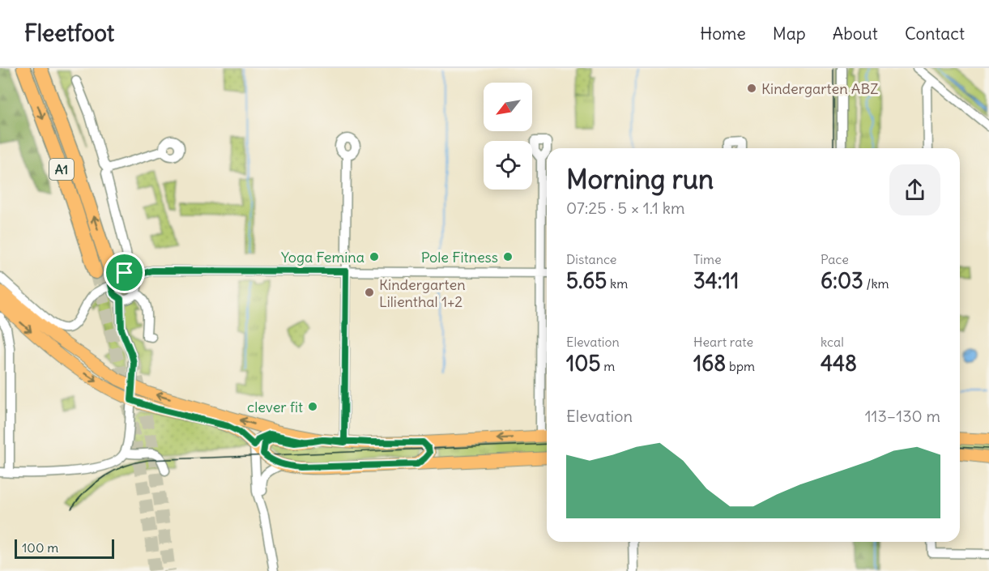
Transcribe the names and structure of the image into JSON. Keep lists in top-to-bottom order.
{
  "streets": {
    "highway": ["A1"]
  },
  "places": [
    "Kindergarten ABZ",
    "Yoga Femina",
    "Pole Fitness",
    "Kindergarten Lilienthal 1+2",
    "clever fit"
  ],
  "scale_bar": "100 m",
  "north": "bottom left",
  "page": {
    "header": "Fleetfoot",
    "nav": [
      "Home",
      "Map",
      "About",
      "Contact"
    ],
    "heading": ["Morning run", "07:25 · 5 × 1.1 km"],
    "stats": [
      ["Distance", "5.65 km"],
      ["Time", "34:11"],
      ["Pace", "6:03 /km"],
      ["Elevation", "105 m"],
      ["Heart rate", "168 bpm"],
      ["kcal", "448"]
    ],
    "chart": ["Elevation", "113–130 m"],
    "scale": "100 m"
  }
}
